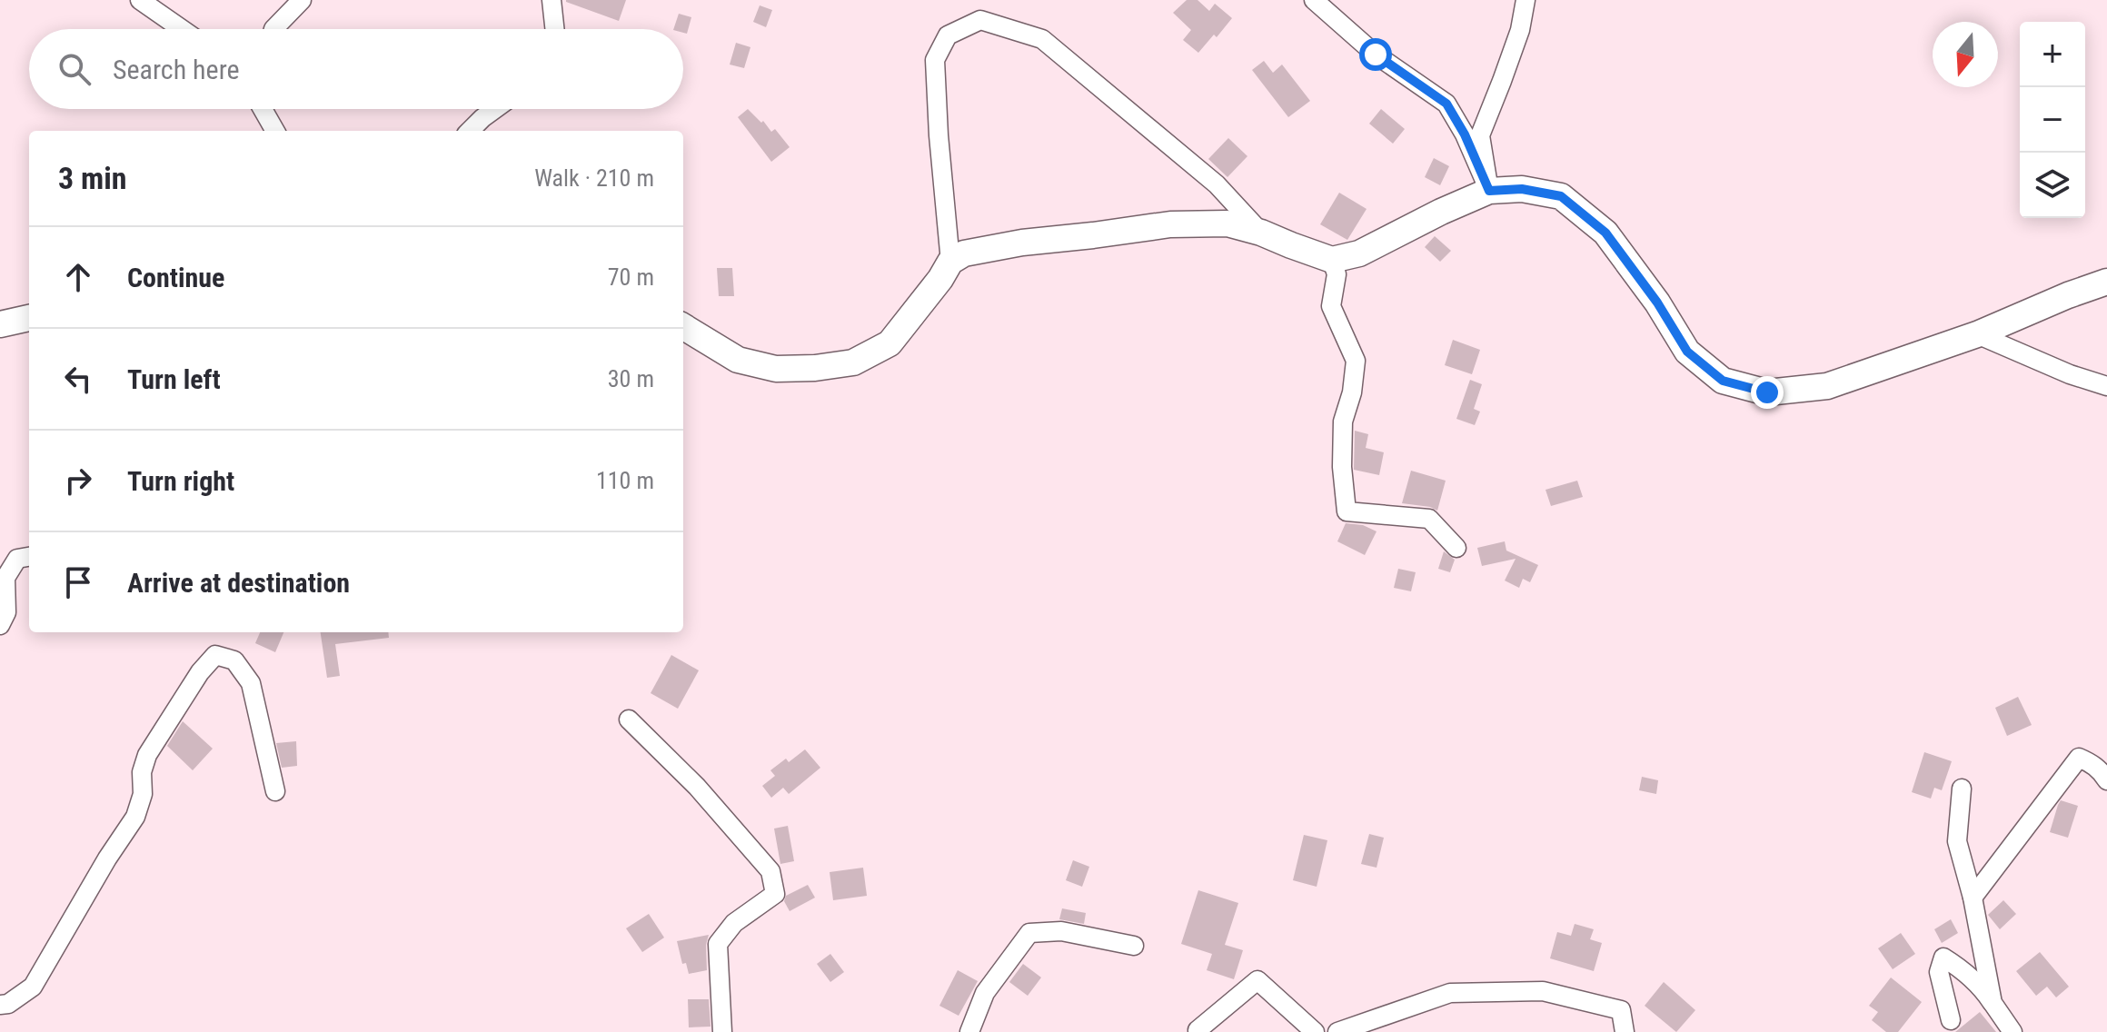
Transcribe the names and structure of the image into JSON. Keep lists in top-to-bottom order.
{
  "north": "bottom",
  "page": {
    "map_buttons": ["+", "−"],
    "search": "Search here",
    "heading": ["3 min", "Walk · 210 m"],
    "list": [
      ["Continue", "70 m"],
      ["Turn left", "30 m"],
      ["Turn right", "110 m"],
      "Arrive at destination"
    ]
  }
}
